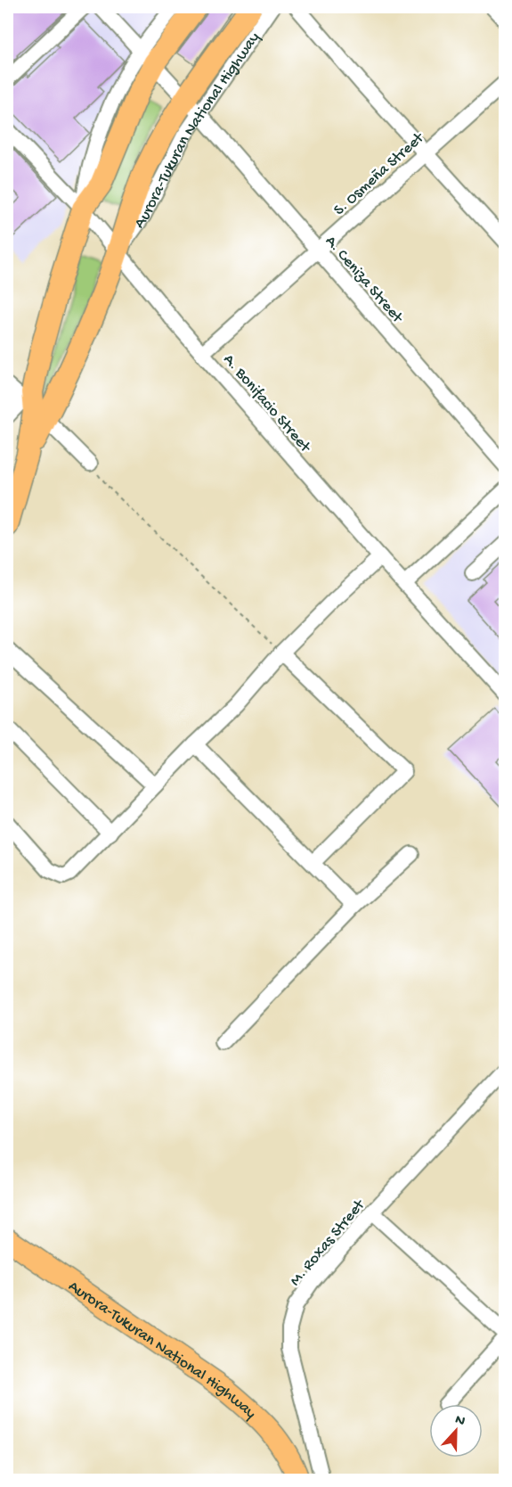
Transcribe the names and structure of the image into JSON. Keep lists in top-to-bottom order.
{
  "streets": {
    "highway": ["Aurora-Tukuran National Highway"],
    "street": [
      "S. Osmeña Street",
      "A. Ceniza Street",
      "A. Bonifacio Street",
      "M. Roxas Street"
    ]
  },
  "crossings": [
    ["Aurora-Tukuran National Highway", "A. Ceniza Street"],
    ["Aurora-Tukuran National Highway", "A. Bonifacio Street"],
    ["S. Osmeña Street", "A. Ceniza Street"],
    ["S. Osmeña Street", "A. Bonifacio Street"]
  ],
  "north": "top"
}
